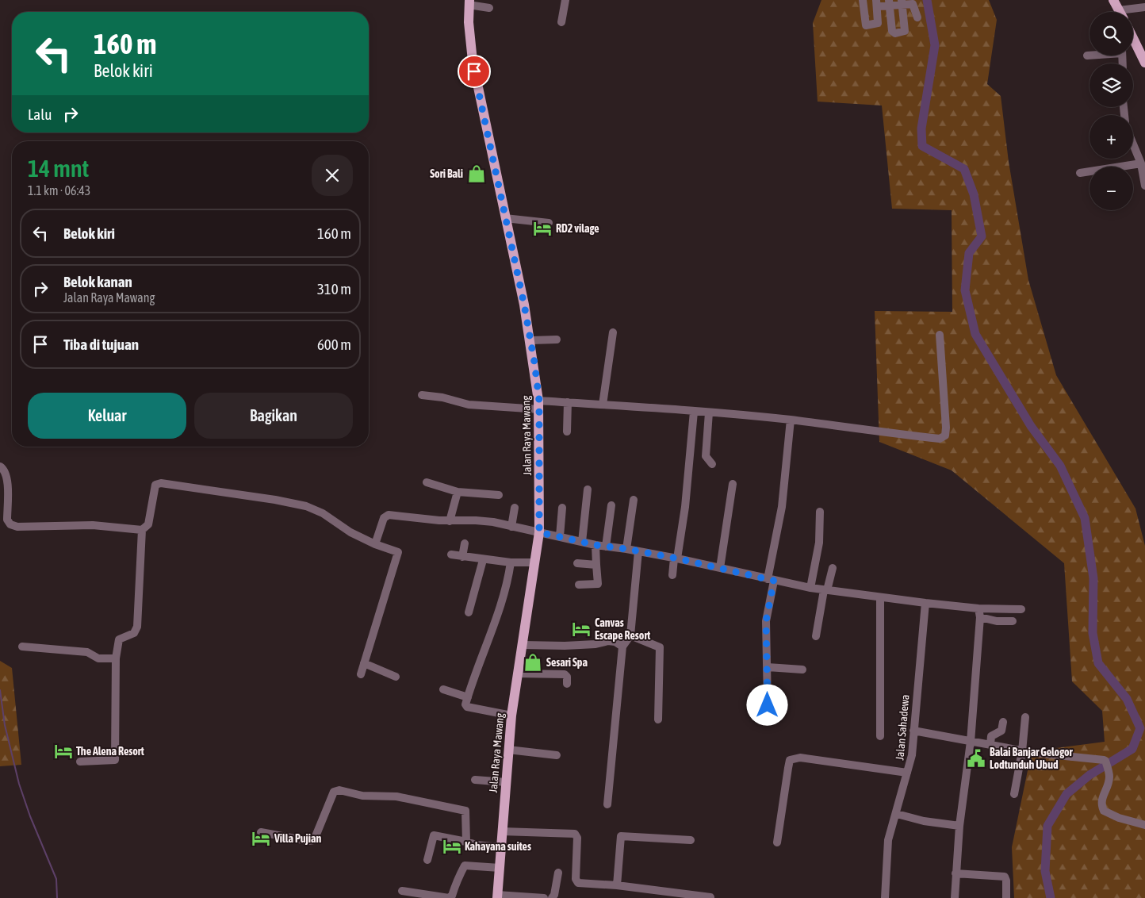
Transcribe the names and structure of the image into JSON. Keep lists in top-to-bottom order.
{
  "streets": {
    "main road": ["Jalan Raya Mawang"],
    "street": ["Jalan Sahadewa"]
  },
  "places": {
    "shop": ["Sori Bali", "Sesari Spa"],
    "hotel": [
      "RD2 vilage",
      "Canvas Escape Resort",
      "The Alena Resort",
      "Villa Pujian",
      "Kahayana suites"
    ],
    "public building": ["Balai Banjar Gelogor Lodtunduh Ubud"]
  },
  "page": {
    "map_buttons": ["+", "−"],
    "turn": ["160 m", "Belok kiri"],
    "then": "Lalu",
    "heading": ["14 mnt", "1.1 km · 06:43"],
    "list": [
      {
        "name": "Belok kiri",
        "value": "160 m"
      },
      {
        "name": "Belok kanan",
        "note": "Jalan Raya Mawang",
        "value": "310 m"
      },
      {
        "name": "Tiba di tujuan",
        "value": "600 m"
      }
    ],
    "buttons": ["Keluar", "Bagikan"]
  }
}
